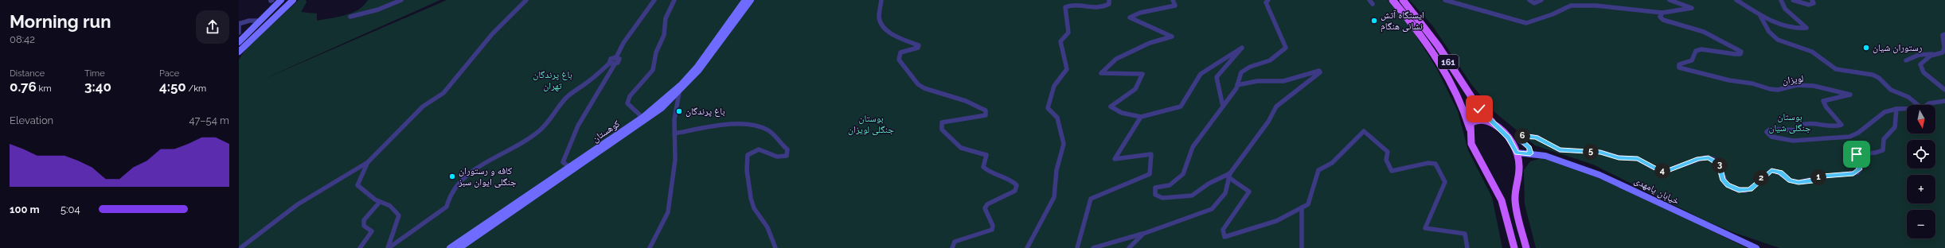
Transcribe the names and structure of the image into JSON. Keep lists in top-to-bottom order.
{
  "streets": {
    "main road": ["161", "کوهستان", "خیابان یامهدی"],
    "street": ["لویزان"]
  },
  "parks": ["باغ پرندگان تهران", "بوستان جنگلی شیان", "بوستان جنگلی لویزان"],
  "places": [
    "ایستگاه آتش نشانی هنگام",
    "رستوران شیان",
    "باغ پرندگان",
    "کافه و رستوران جنگلی ایوان سبز"
  ],
  "north": "bottom",
  "page": {
    "heading": ["Morning run", "08:42"],
    "stats": [
      ["Distance", "0.76 km"],
      ["Time", "3:40"],
      ["Pace", "4:50 /km"]
    ],
    "map_buttons": ["+", "−"],
    "chart": ["Elevation", "47–54 m"],
    "pins": [
      "6",
      "5",
      "3",
      "4",
      "1",
      "2"
    ],
    "list": [
      {
        "name": "100 m",
        "note": "5:04"
      }
    ]
  }
}
